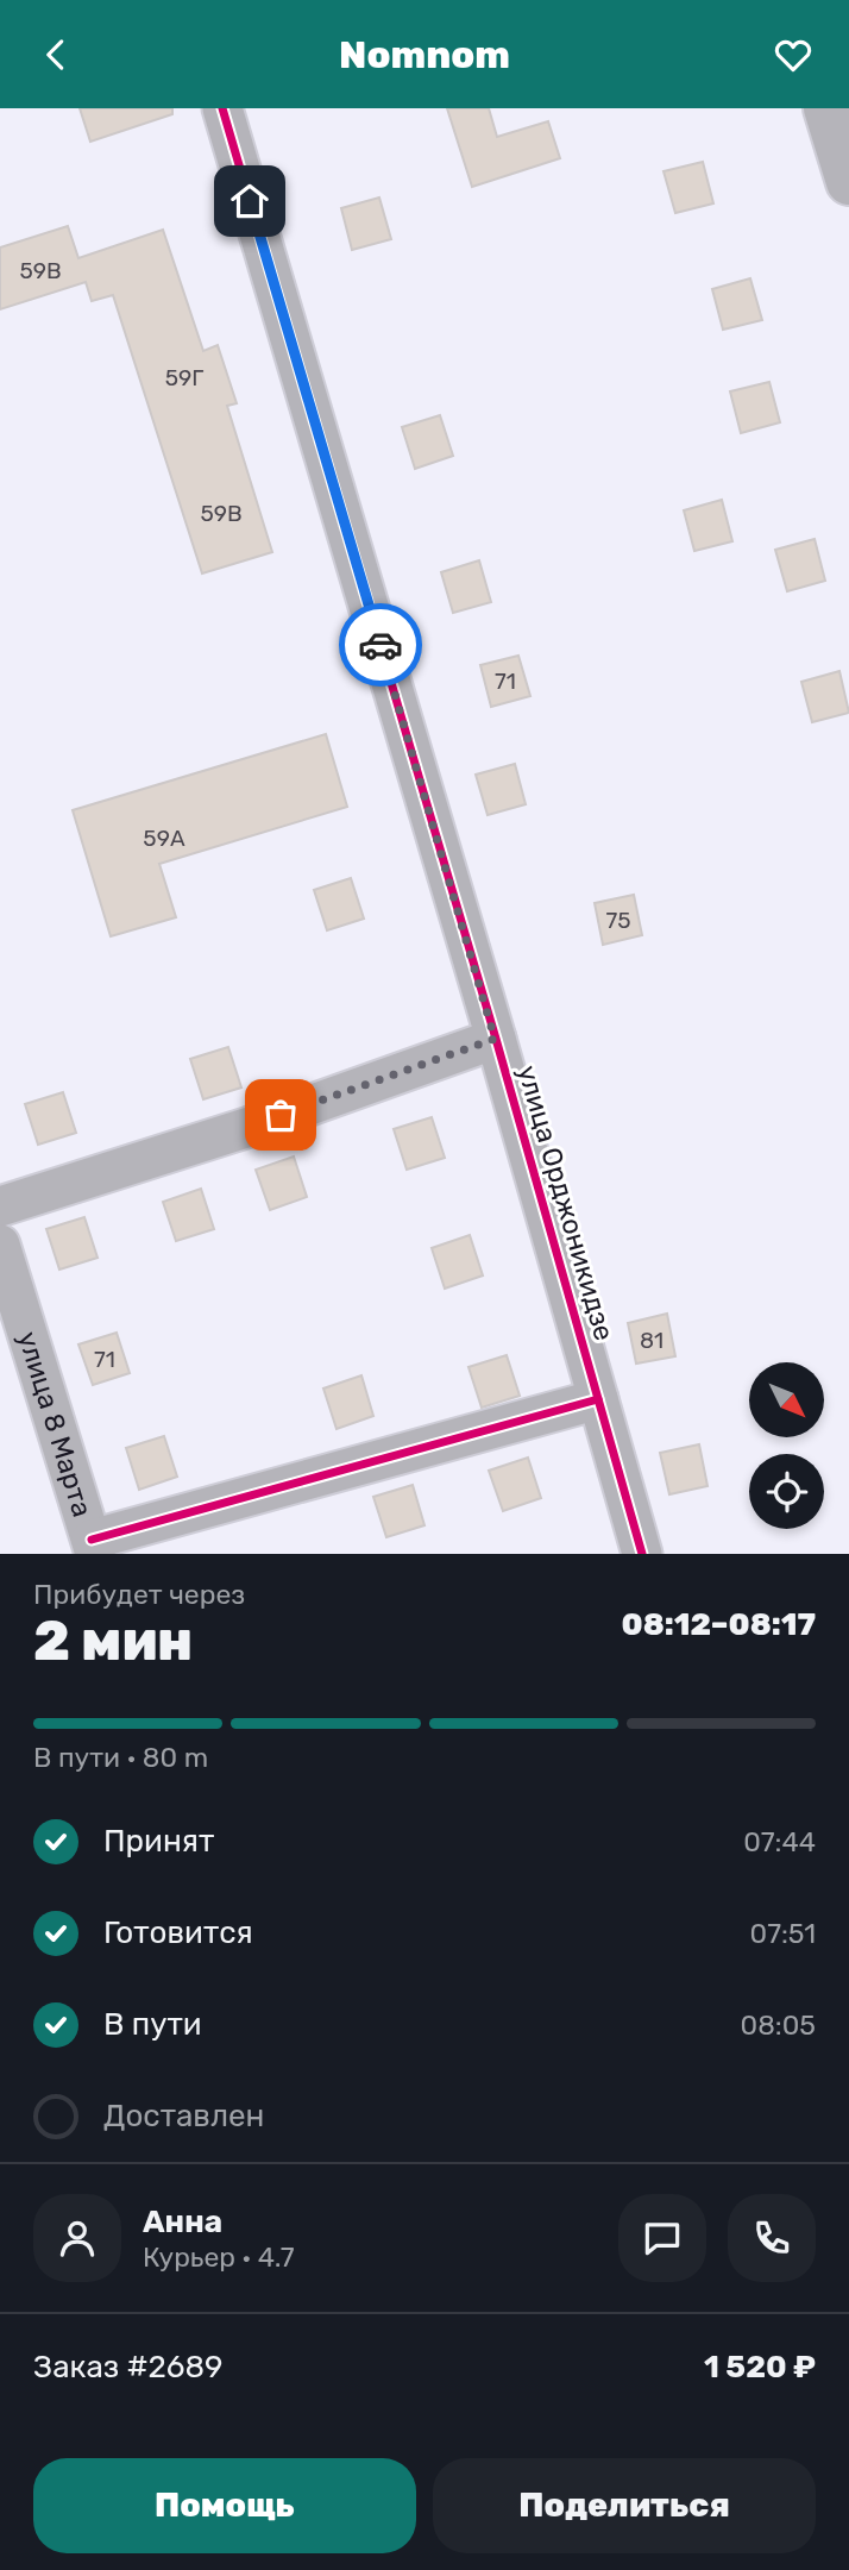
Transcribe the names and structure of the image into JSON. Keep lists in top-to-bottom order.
{
  "streets": {
    "street": ["улица Орджоникидзе", "улица 8 Марта"]
  },
  "house_numbers": [
    "59В",
    "59Г",
    "59В",
    "71",
    "59А",
    "75",
    "81",
    "71"
  ],
  "north": "bottom right",
  "page": {
    "header": "Nomnom",
    "heading": ["2 мин", "Прибудет через", "08:12–08:17"],
    "panel": [
      "Анна",
      "Курьер · 4.7",
      "Заказ #2689",
      "1 520 ₽"
    ],
    "bar": "В пути · 80 m",
    "list": [
      ["Принят", "07:44"],
      ["Готовится", "07:51"],
      ["В пути", "08:05"],
      "Доставлен"
    ],
    "buttons": ["Помощь", "Поделиться"]
  }
}
